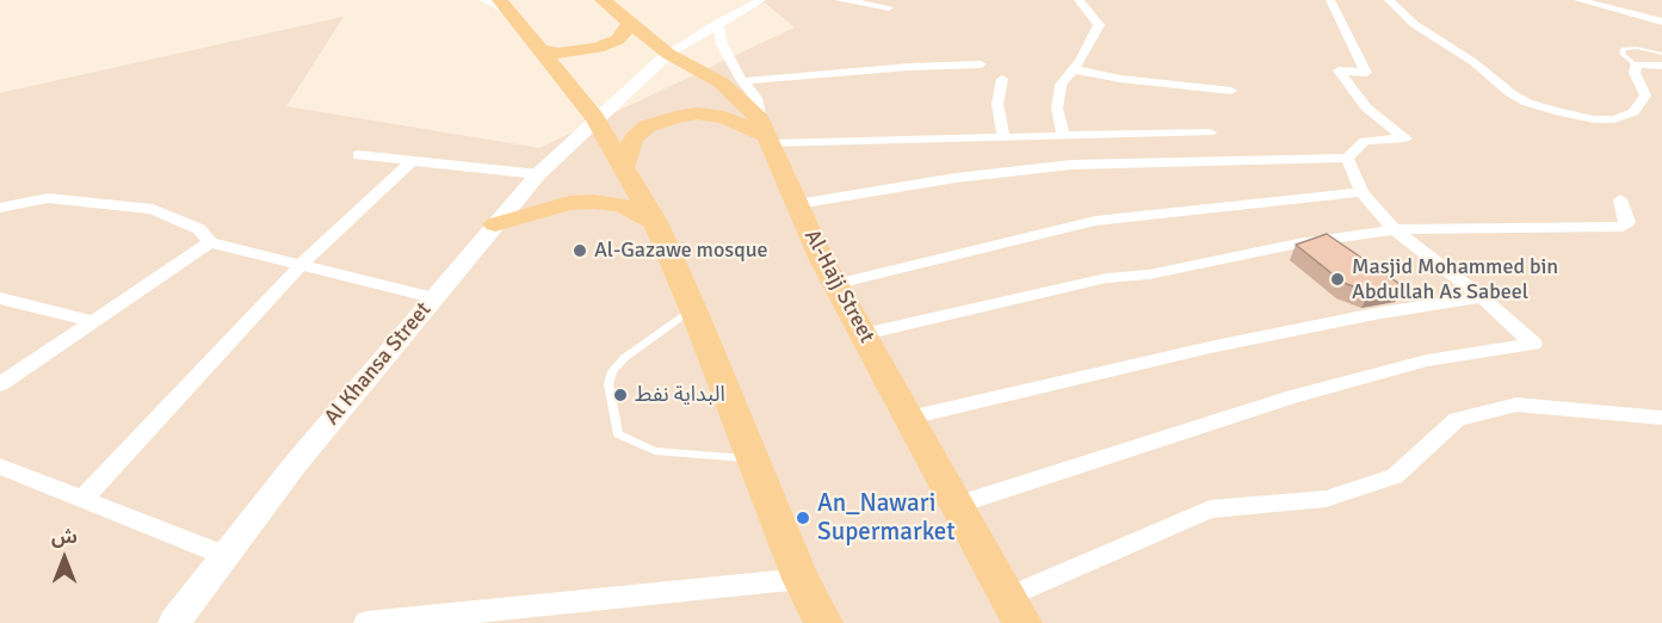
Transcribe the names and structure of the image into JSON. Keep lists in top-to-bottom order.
{
  "streets": {
    "main road": ["Al-Hajj Street"],
    "street": ["Al Khansa Street"]
  },
  "crossings": [
    ["Al-Hajj Street", "Al Khansa Street"]
  ],
  "places": [
    "Al-Gazawe mosque",
    "Masjid Mohammed bin Abdullah As Sabeel",
    "البداية نفط",
    "An_Nawari Supermarket"
  ],
  "north": "top"
}
